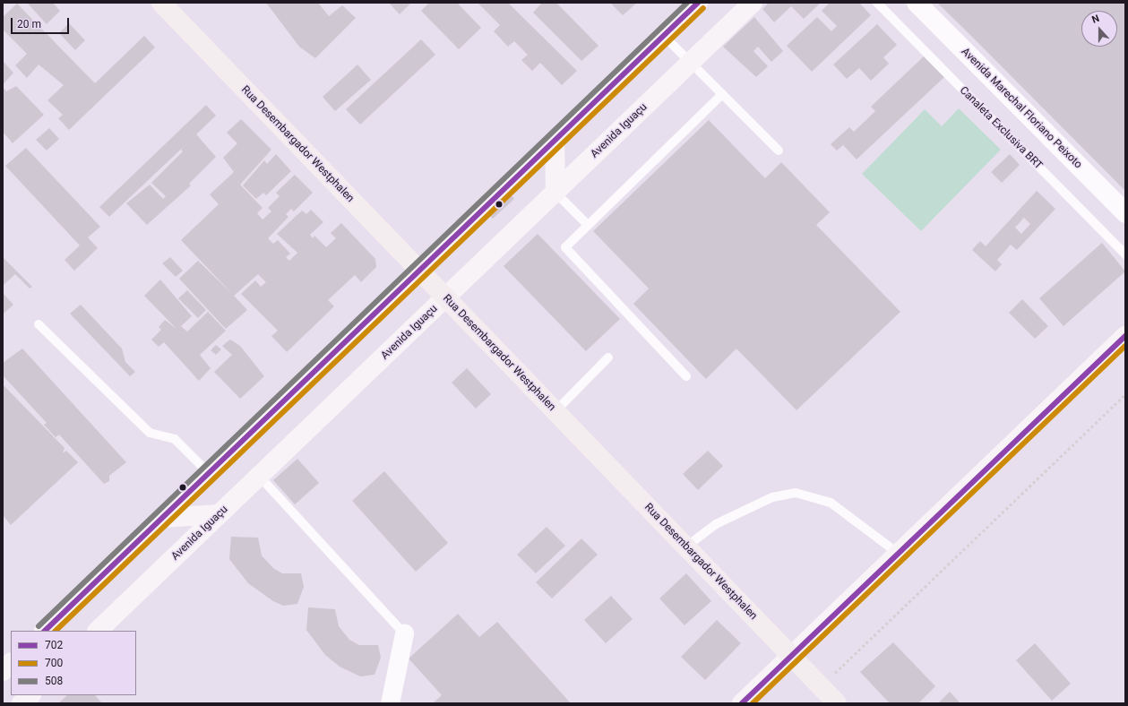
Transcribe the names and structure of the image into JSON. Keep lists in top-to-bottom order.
{
  "streets": {
    "main road": ["Avenida Iguaçu", "Rua Desembargador Westphalen"],
    "street": ["Avenida Marechal Floriano Peixoto"],
    "lane": ["Canaleta Exclusiva BRT"]
  },
  "crossings": [
    ["Avenida Iguaçu", "Rua Desembargador Westphalen"]
  ],
  "lines": ["transit line 702", "transit line 508", "transit line 700"],
  "legend": ["702", "700", "508"],
  "scale_bar": "20 m",
  "north": "top"
}
